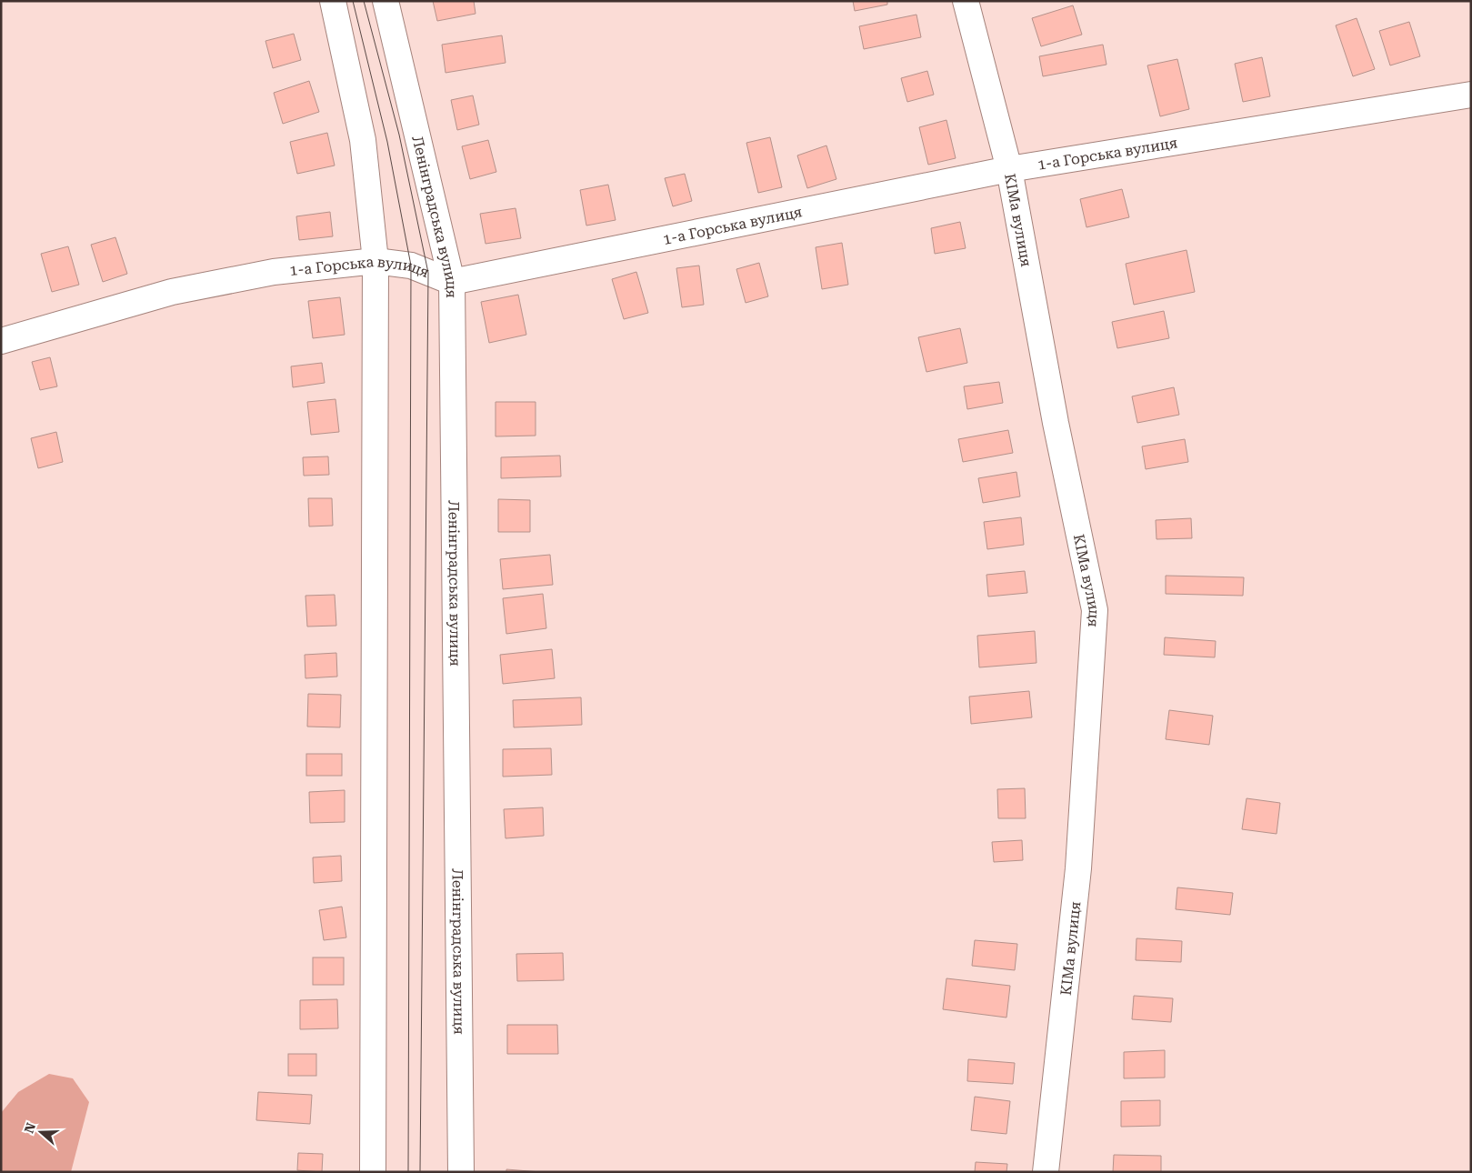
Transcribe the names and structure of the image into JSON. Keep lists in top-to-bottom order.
{
  "streets": {
    "street": ["1-а Горська вулиця", "Ленінградська вулиця", "КІМа вулиця"]
  },
  "crossings": [
    ["1-а Горська вулиця", "Ленінградська вулиця"],
    ["1-а Горська вулиця", "КІМа вулиця"]
  ],
  "north": "left"
}
